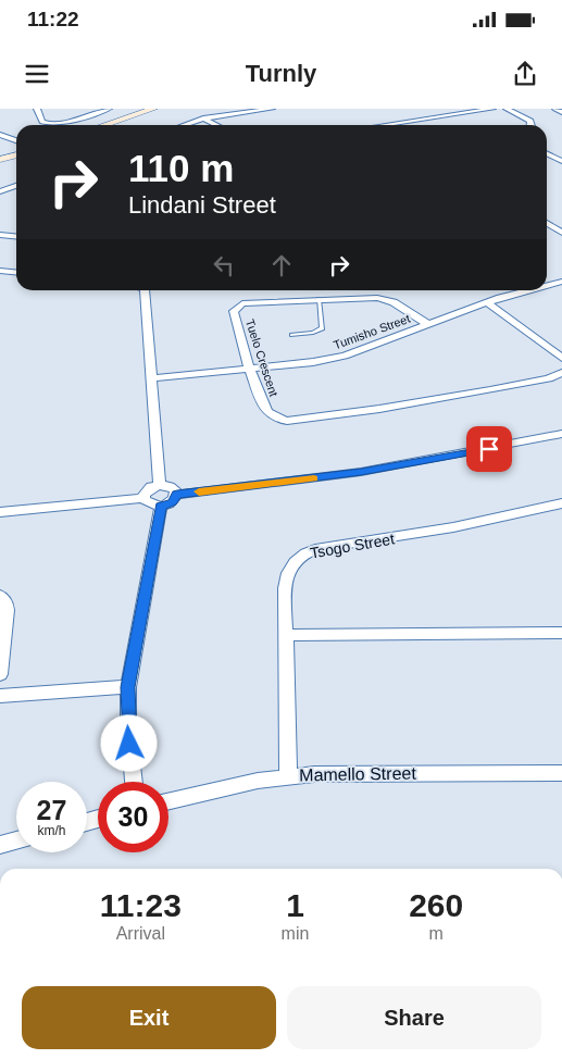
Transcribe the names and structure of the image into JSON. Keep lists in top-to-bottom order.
{
  "streets": {
    "street": [
      "Tumisho Street",
      "Tuelo Crescent",
      "Tsogo Street",
      "Mamello Street"
    ]
  },
  "crossings": [
    ["Tumisho Street", "Tuelo Crescent"],
    ["Tsogo Street", "Mamello Street"]
  ],
  "page": {
    "status": "11:22",
    "header": "Turnly",
    "turn": ["110 m", "Lindani Street"],
    "speed": "27 km/h",
    "limit": "30",
    "eta": [
      "11:23",
      "Arrival",
      "1",
      "min",
      "260",
      "m"
    ],
    "buttons": ["Exit", "Share"]
  }
}
